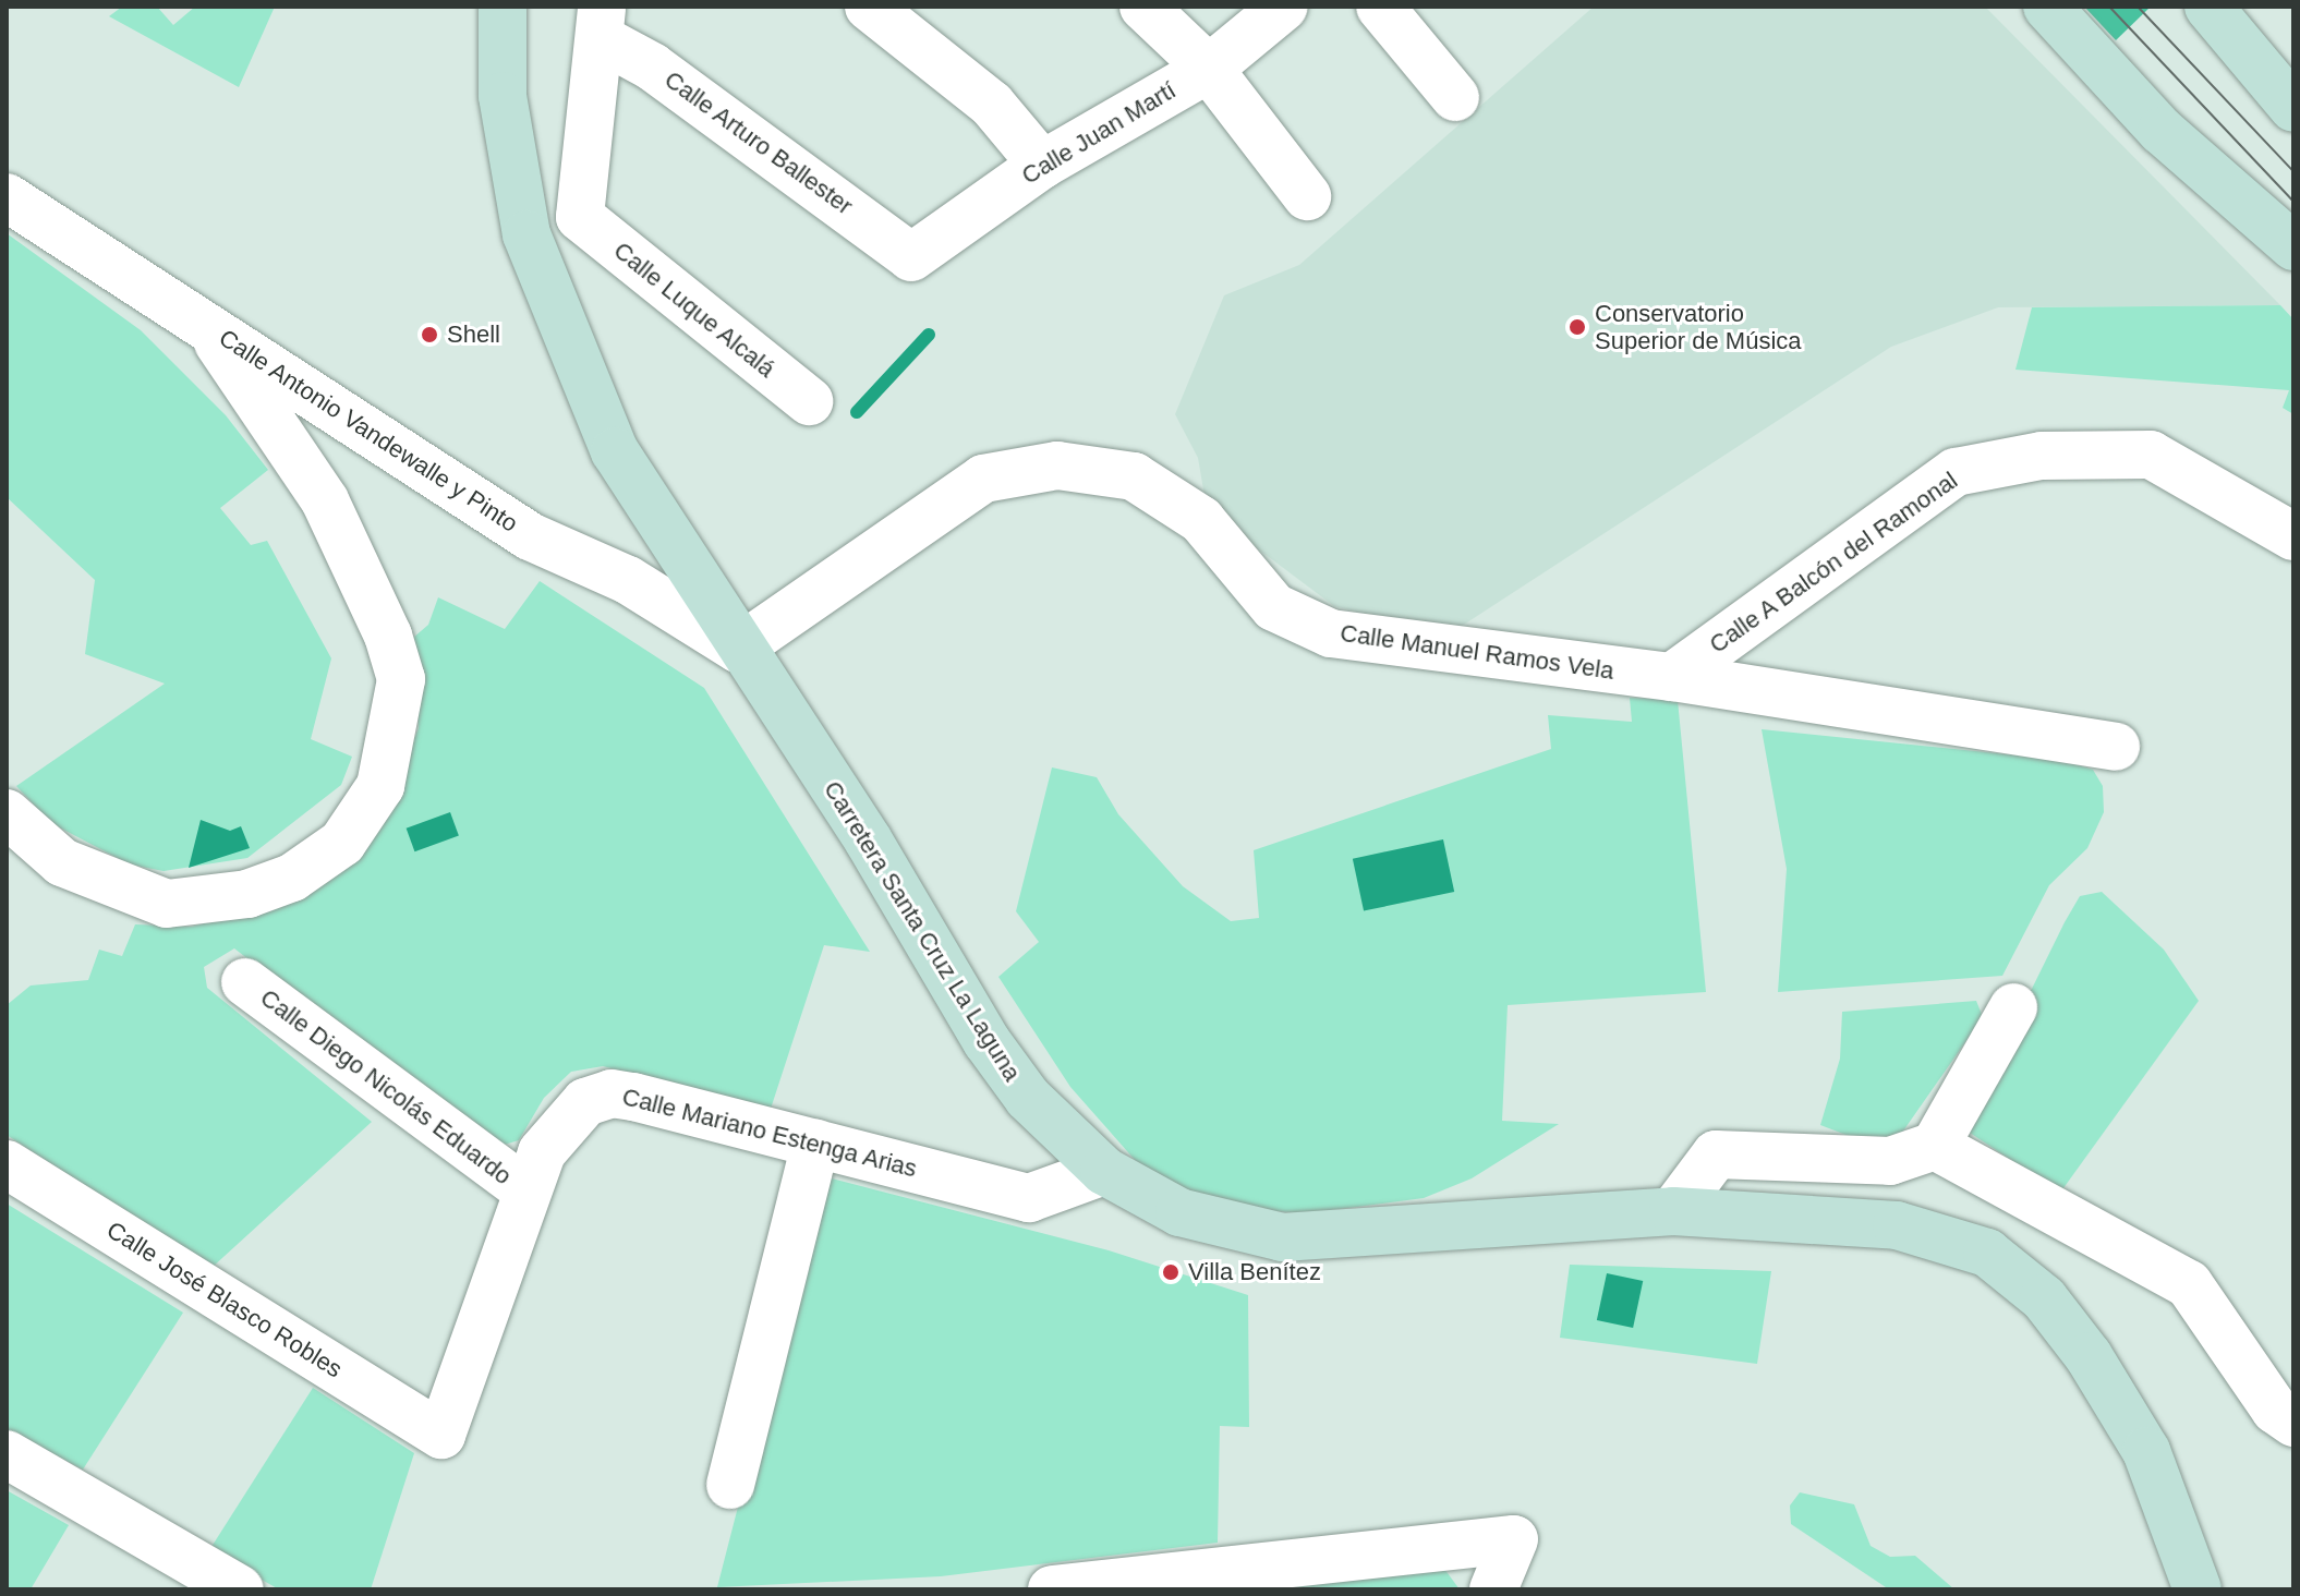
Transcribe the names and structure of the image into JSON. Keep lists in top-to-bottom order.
{
  "streets": {
    "main road": ["Carretera Santa Cruz La Laguna"],
    "street": [
      "Calle Juan Martí",
      "Calle Arturo Ballester",
      "Calle Luque Alcalá",
      "Calle Antonio Vandewalle y Pinto",
      "Calle A Balcón del Ramonal",
      "Calle Manuel Ramos Vela",
      "Calle Diego Nicolás Eduardo",
      "Calle Mariano Estenga Arias",
      "Calle José Blasco Robles"
    ]
  },
  "crossings": [
    ["Calle Juan Martí", "Calle Arturo Ballester"],
    ["Calle Arturo Ballester", "Calle Luque Alcalá"],
    ["Calle Antonio Vandewalle y Pinto", "Calle Manuel Ramos Vela"],
    ["Calle Antonio Vandewalle y Pinto", "Carretera Santa Cruz La Laguna"],
    ["Calle A Balcón del Ramonal", "Calle Manuel Ramos Vela"],
    ["Calle Manuel Ramos Vela", "Carretera Santa Cruz La Laguna"],
    ["Carretera Santa Cruz La Laguna", "Calle Mariano Estenga Arias"],
    ["Calle Diego Nicolás Eduardo", "Calle Mariano Estenga Arias"],
    ["Calle Mariano Estenga Arias", "Calle José Blasco Robles"]
  ],
  "places": ["Conservatorio Superior de Música", "Shell", "Villa Benítez"]
}
